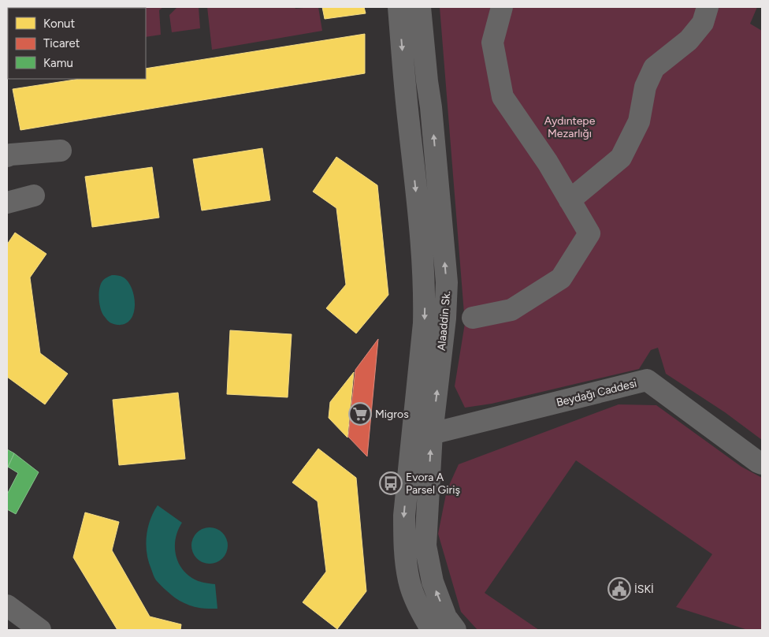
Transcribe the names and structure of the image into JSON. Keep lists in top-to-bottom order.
{
  "streets": {
    "street": ["Alaaddin Sk.", "Beydağı Caddesi"]
  },
  "crossings": [
    ["Alaaddin Sk.", "Beydağı Caddesi"]
  ],
  "parks": ["Aydıntepe Mezarlığı"],
  "places": {
    "supermarket": ["Migros"],
    "bus stop": ["Evora A Parsel Giriş"],
    "public building": ["İSKİ"]
  },
  "legend": ["Konut", "Ticaret", "Kamu"]
}
